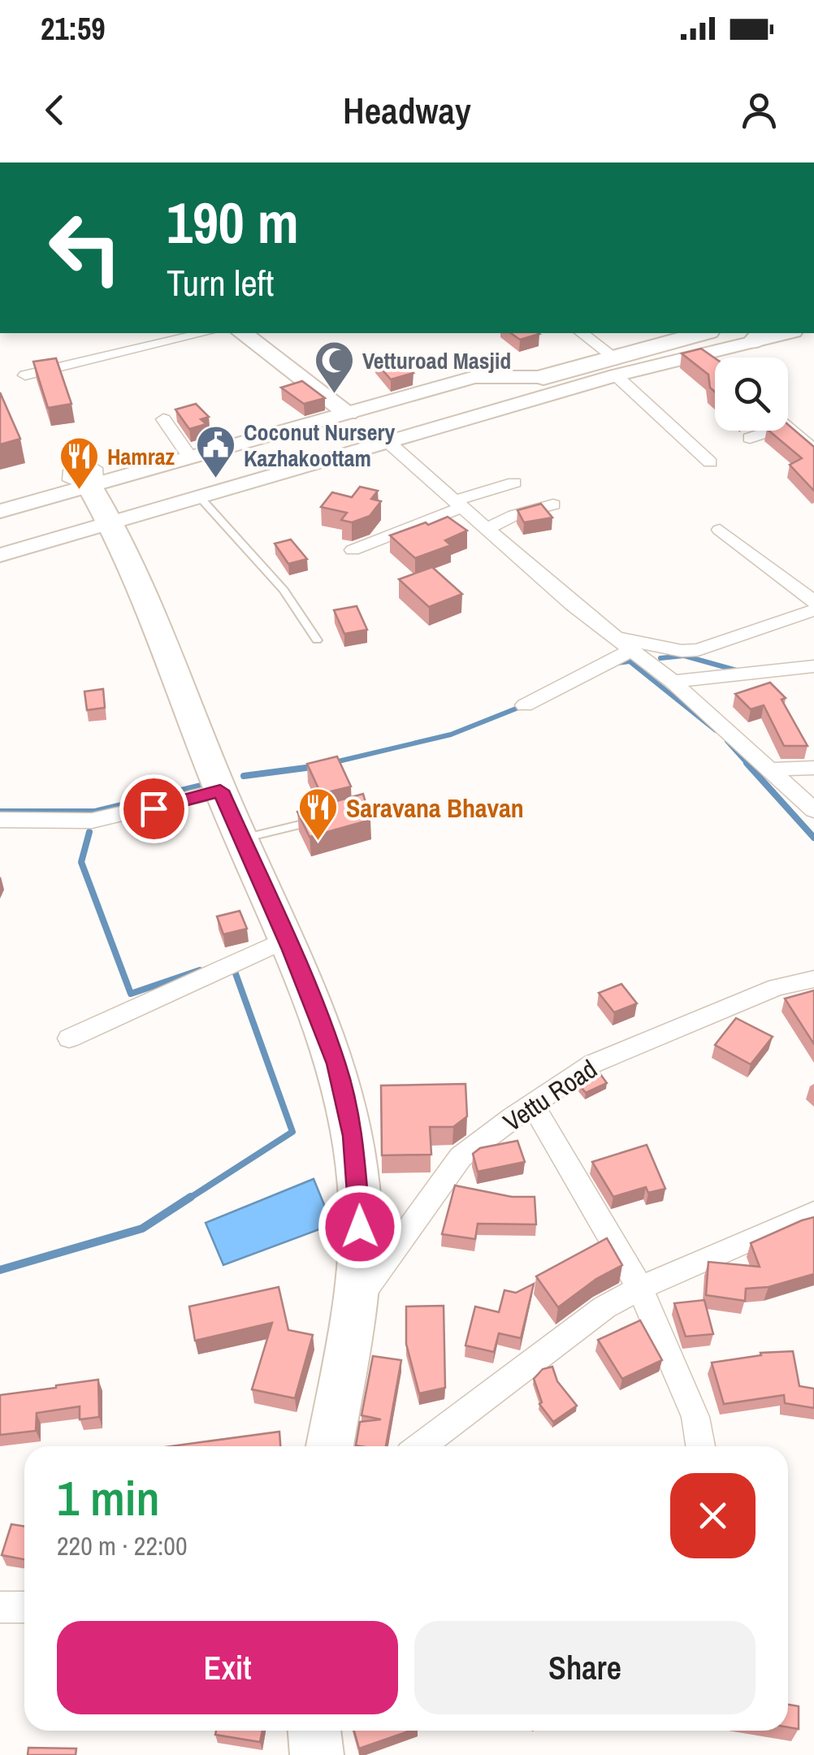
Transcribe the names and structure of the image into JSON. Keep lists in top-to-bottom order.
{
  "streets": {
    "street": ["Vettu Road"]
  },
  "places": {
    "mosque": ["Vetturoad Masjid"],
    "public building": ["Coconut Nursery Kazhakoottam"],
    "restaurant": ["Hamraz", "Saravana Bhavan"]
  },
  "page": {
    "status": "21:59",
    "header": "Headway",
    "turn": ["190 m", "Turn left"],
    "heading": ["1 min", "220 m · 22:00"],
    "buttons": ["Exit", "Share"]
  }
}
